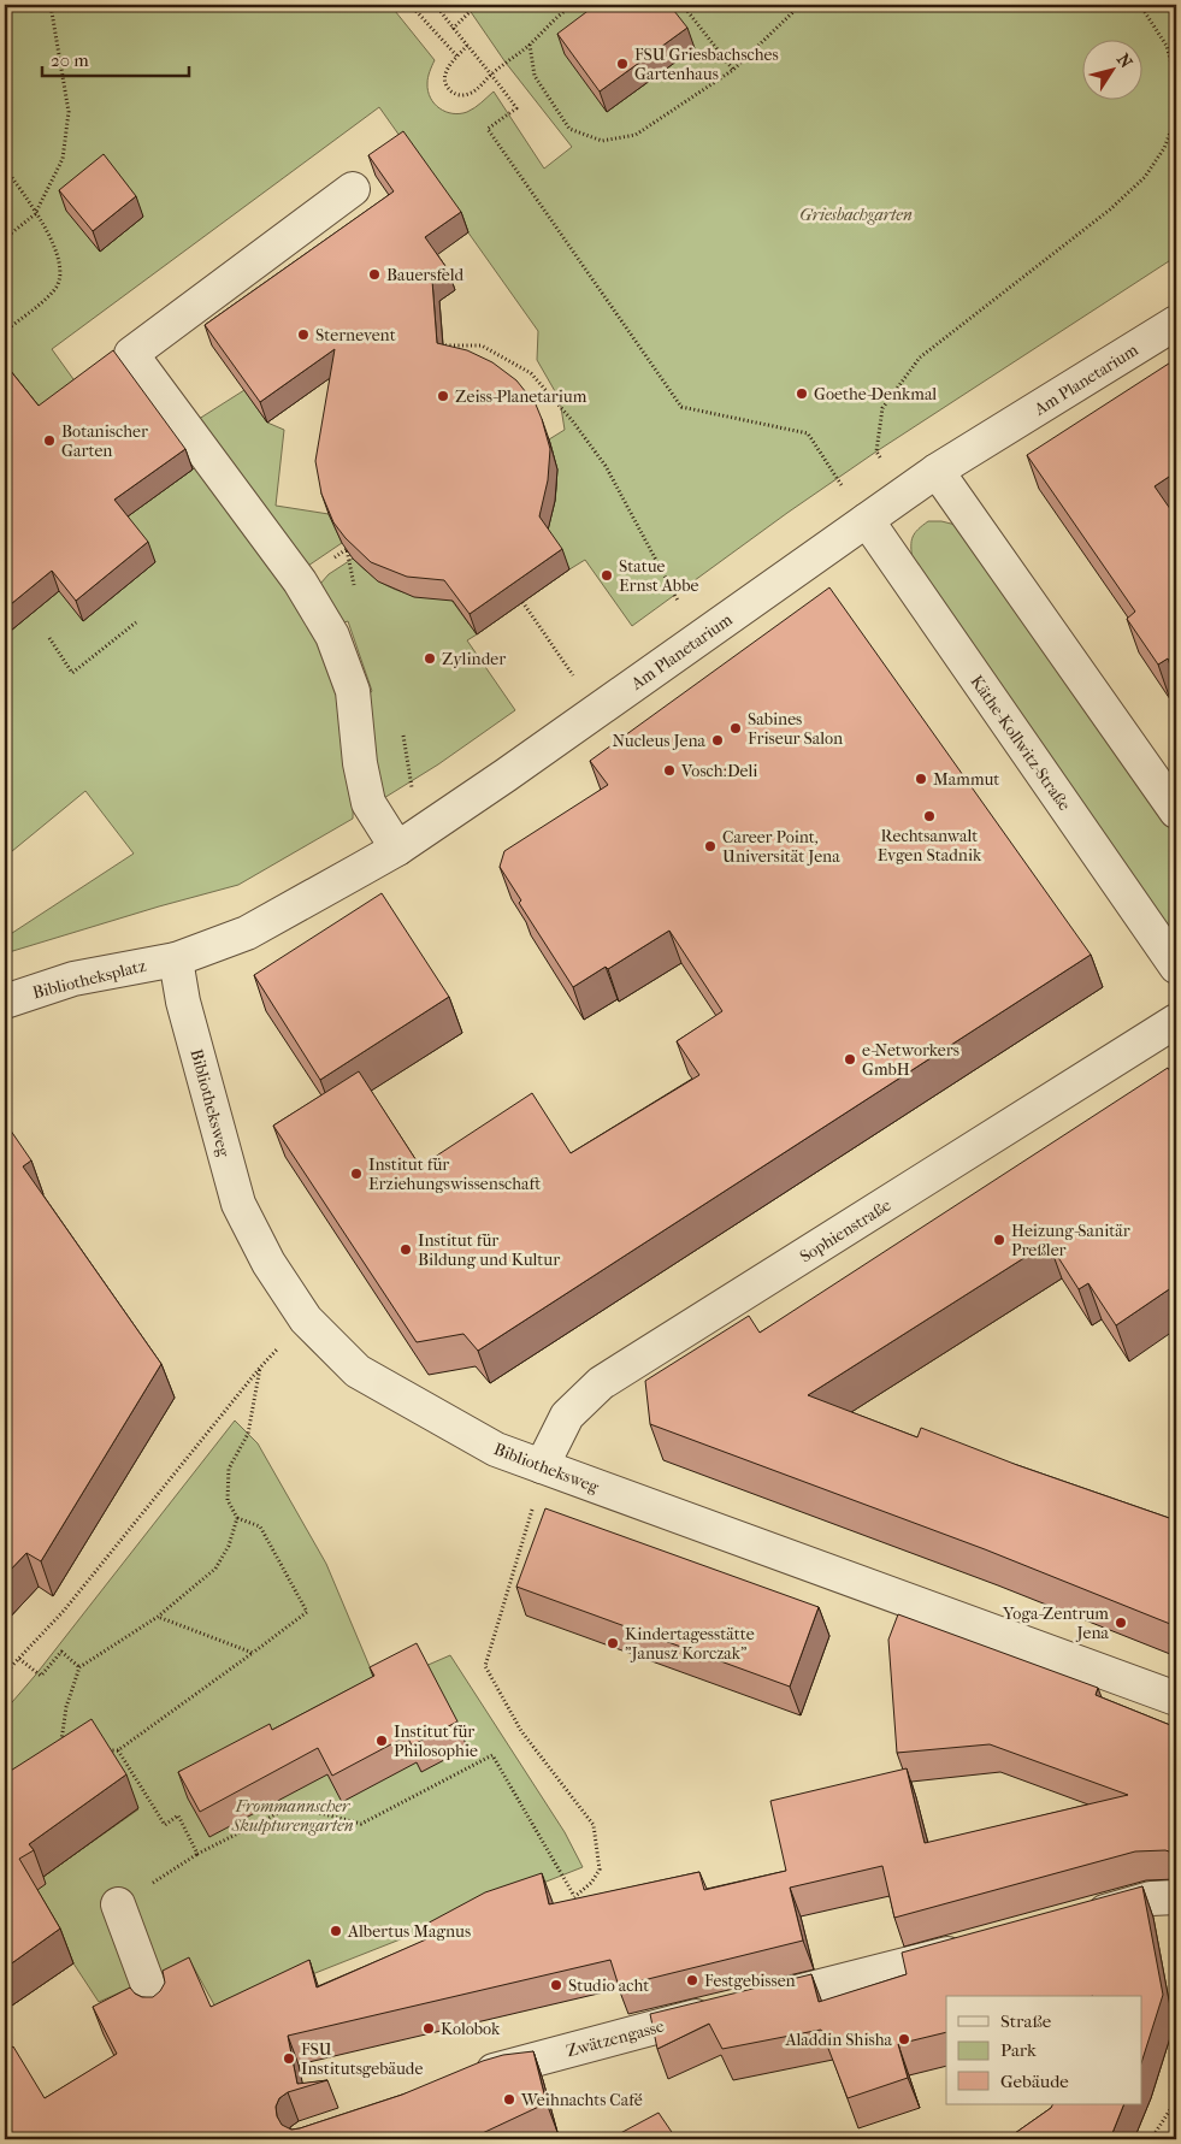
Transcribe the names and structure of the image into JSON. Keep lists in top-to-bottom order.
{
  "streets": {
    "street": [
      "Am Planetarium",
      "Käthe-Kollwitz-Straße",
      "Bibliotheksplatz",
      "Bibliotheksweg",
      "Sophienstraße",
      "Zwätzengasse"
    ]
  },
  "crossings": [
    ["Am Planetarium", "Käthe-Kollwitz-Straße"],
    ["Am Planetarium", "Bibliotheksplatz"],
    ["Am Planetarium", "Bibliotheksweg"],
    ["Bibliotheksplatz", "Bibliotheksweg"],
    ["Bibliotheksweg", "Sophienstraße"]
  ],
  "parks": ["Griesbachgarten", "Frommannscher Skulpturengarten"],
  "places": [
    "FSU Griesbachsches Gartenhaus",
    "Bauersfeld",
    "Sternevent",
    "Goethe-Denkmal",
    "Zeiss-Planetarium",
    "Botanischer Garten",
    "Statue Ernst Abbe",
    "Zylinder",
    "Sabines Friseur Salon",
    "Nucleus Jena",
    "Vosch:Deli",
    "Mammut",
    "Rechtsanwalt Evgen Stadnik",
    "Career Point, Universität Jena",
    "e-Networkers GmbH",
    "Institut für Erziehungswissenschaft",
    "Heizung-Sanitär Preßler",
    "Institut für Bildung und Kultur",
    "Yoga-Zentrum Jena",
    "Kindertagesstätte \"Janusz Korczak\"",
    "Institut für Philosophie",
    "Albertus Magnus",
    "Festgebissen",
    "Studio acht",
    "Kolobok",
    "Aladdin Shisha",
    "FSU Institutsgebäude",
    "Weihnachts Café"
  ],
  "legend": ["Straße", "Park", "Gebäude"],
  "scale_bar": "20 m",
  "north": "top right"
}
